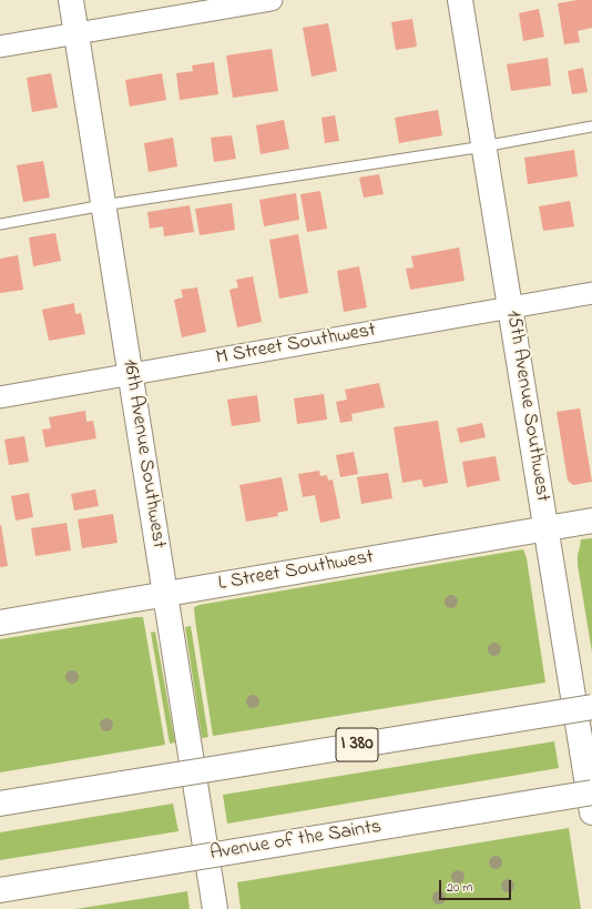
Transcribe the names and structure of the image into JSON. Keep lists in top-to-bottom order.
{
  "streets": {
    "main road": [
      "15th Avenue Southwest",
      "16th Avenue Southwest",
      "L Street Southwest",
      "I 380",
      "Avenue of the Saints"
    ],
    "street": ["M Street Southwest"]
  },
  "crossings": [
    ["M Street Southwest", "15th Avenue Southwest"],
    ["M Street Southwest", "16th Avenue Southwest"],
    ["15th Avenue Southwest", "L Street Southwest"],
    ["16th Avenue Southwest", "L Street Southwest"]
  ],
  "scale_bar": "20 m"
}
